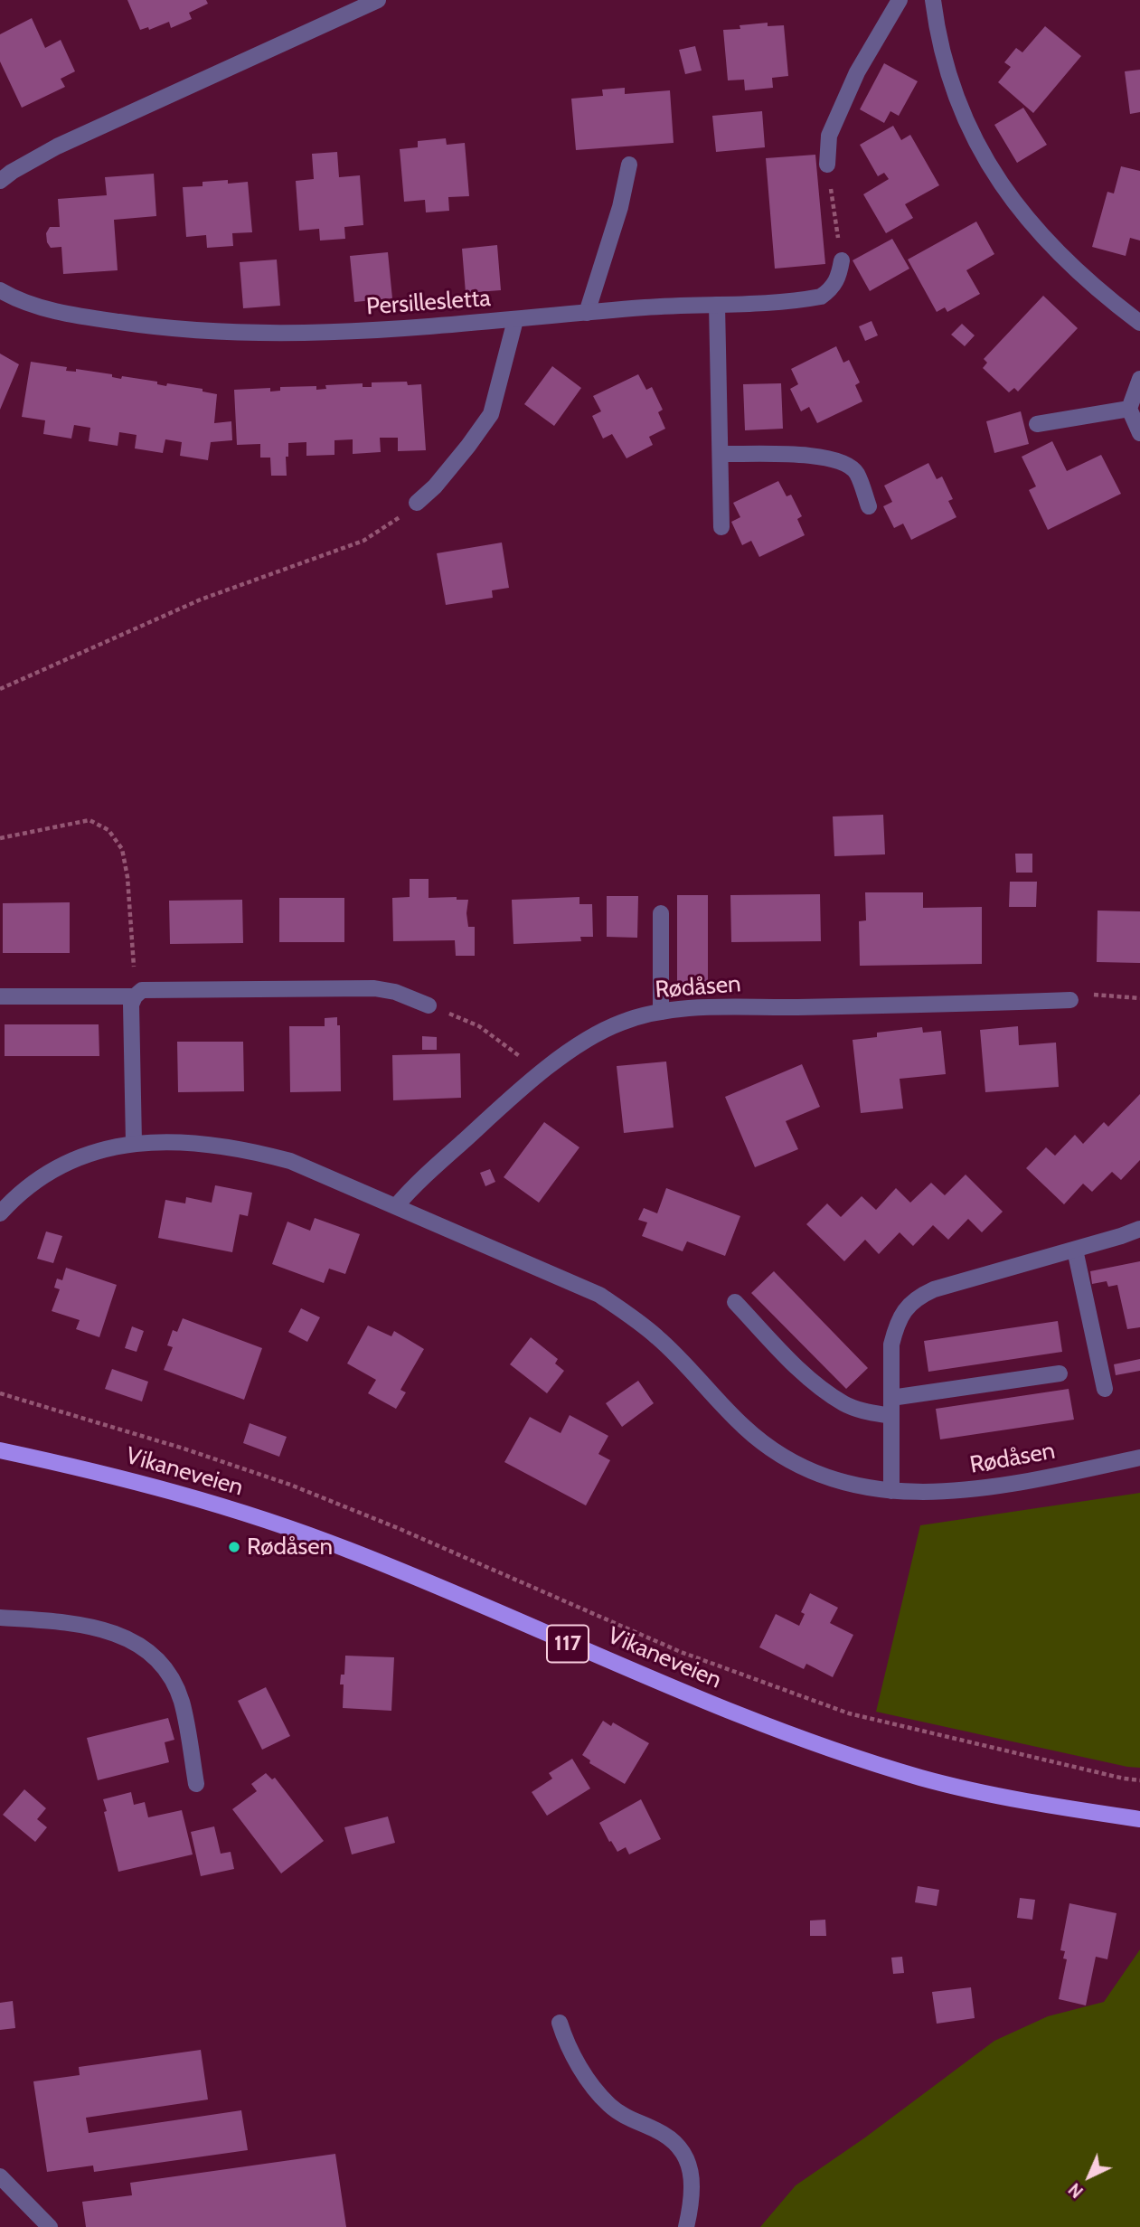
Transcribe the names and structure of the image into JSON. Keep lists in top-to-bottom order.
{
  "streets": {
    "main road": ["Vikaneveien", "117"],
    "street": ["Persillesletta", "Rødåsen"]
  },
  "places": ["Rødåsen"],
  "north": "bottom left"
}
